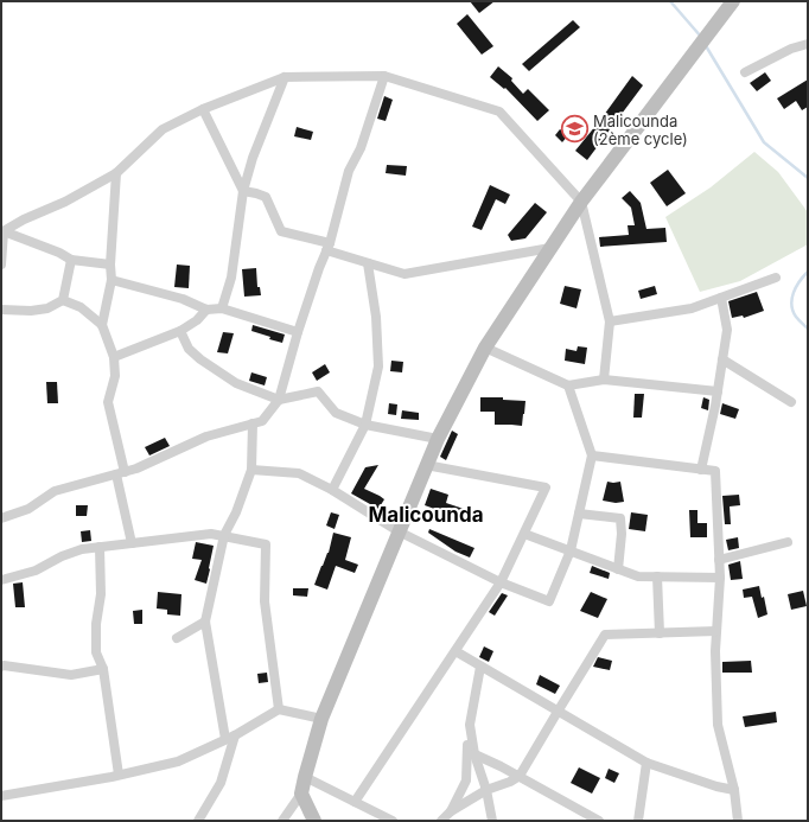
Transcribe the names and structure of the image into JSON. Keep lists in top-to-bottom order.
{
  "districts": ["Malicounda"],
  "places": {
    "school or university": ["Malicounda (2ème cycle)"]
  }
}
